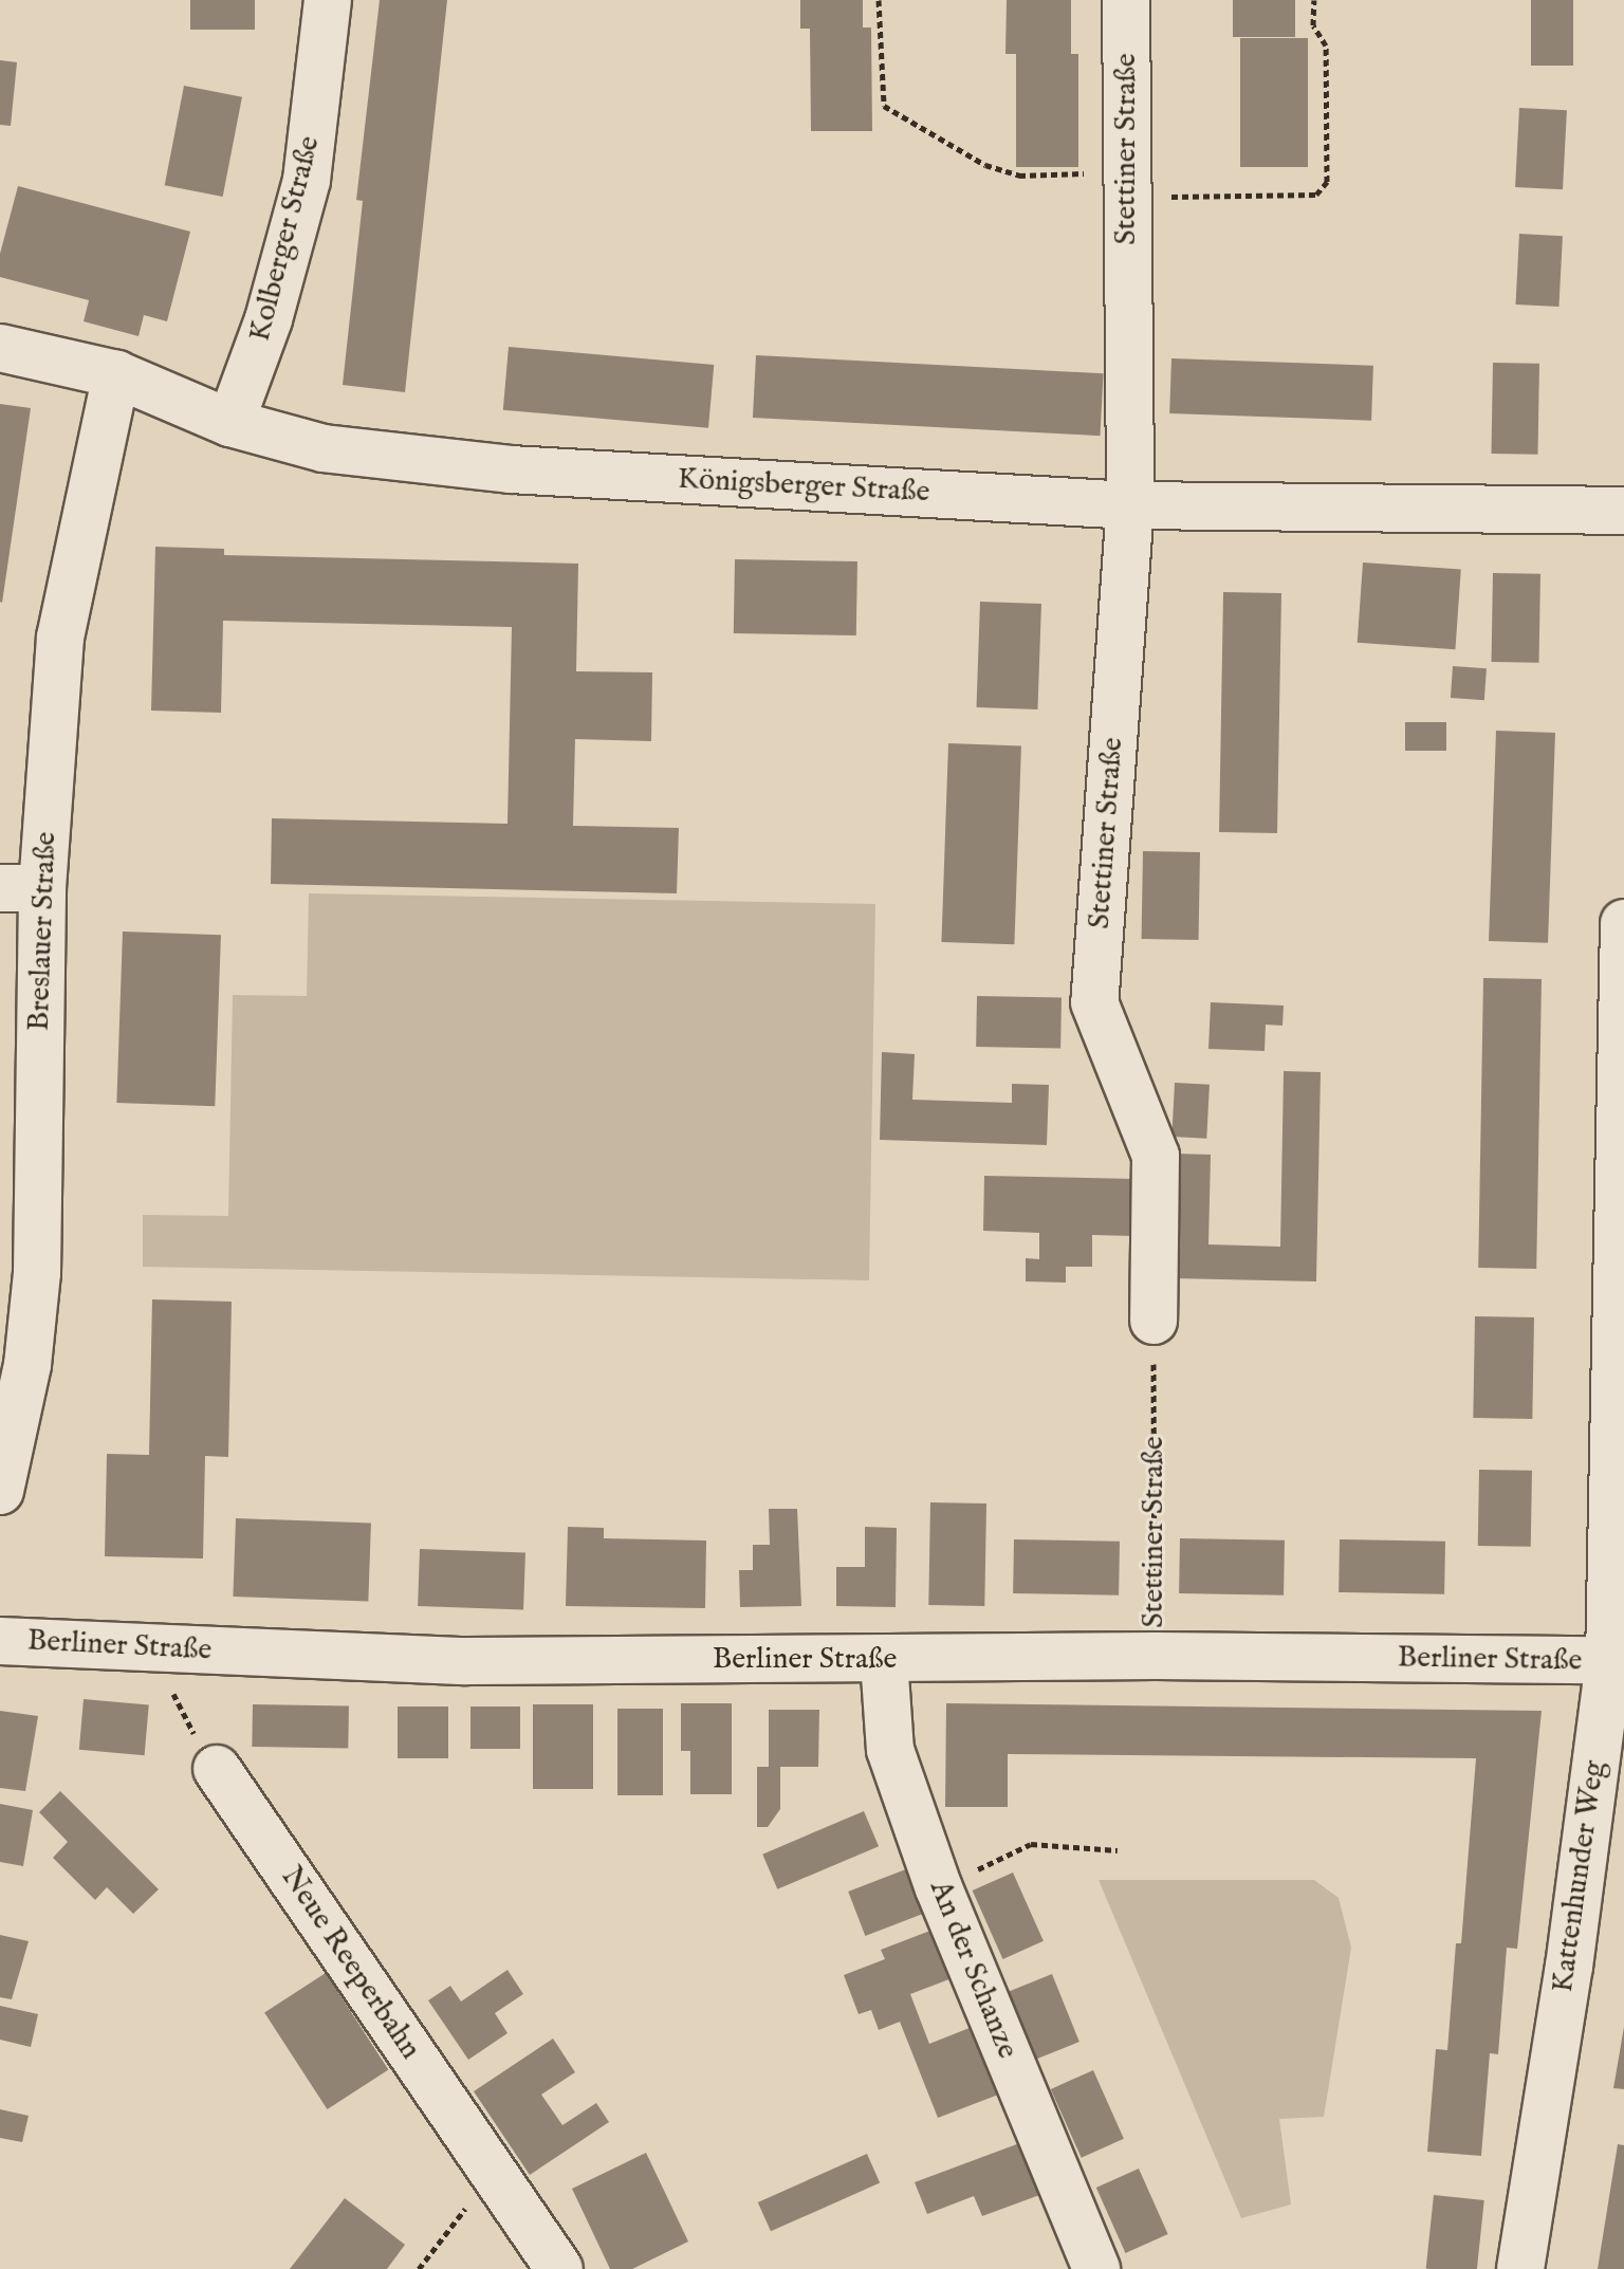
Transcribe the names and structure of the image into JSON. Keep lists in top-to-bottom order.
{
  "streets": {
    "street": [
      "Stettiner Straße",
      "Kolberger Straße",
      "Königsberger Straße",
      "Breslauer Straße",
      "Berliner Straße",
      "Kattenhunder Weg",
      "Neue Reeperbahn",
      "An der Schanze"
    ]
  },
  "crossings": [
    ["Stettiner Straße", "Königsberger Straße"],
    ["Stettiner Straße", "Berliner Straße"],
    ["Kolberger Straße", "Königsberger Straße"],
    ["Königsberger Straße", "Breslauer Straße"],
    ["Berliner Straße", "Kattenhunder Weg"],
    ["Berliner Straße", "An der Schanze"]
  ]
}
